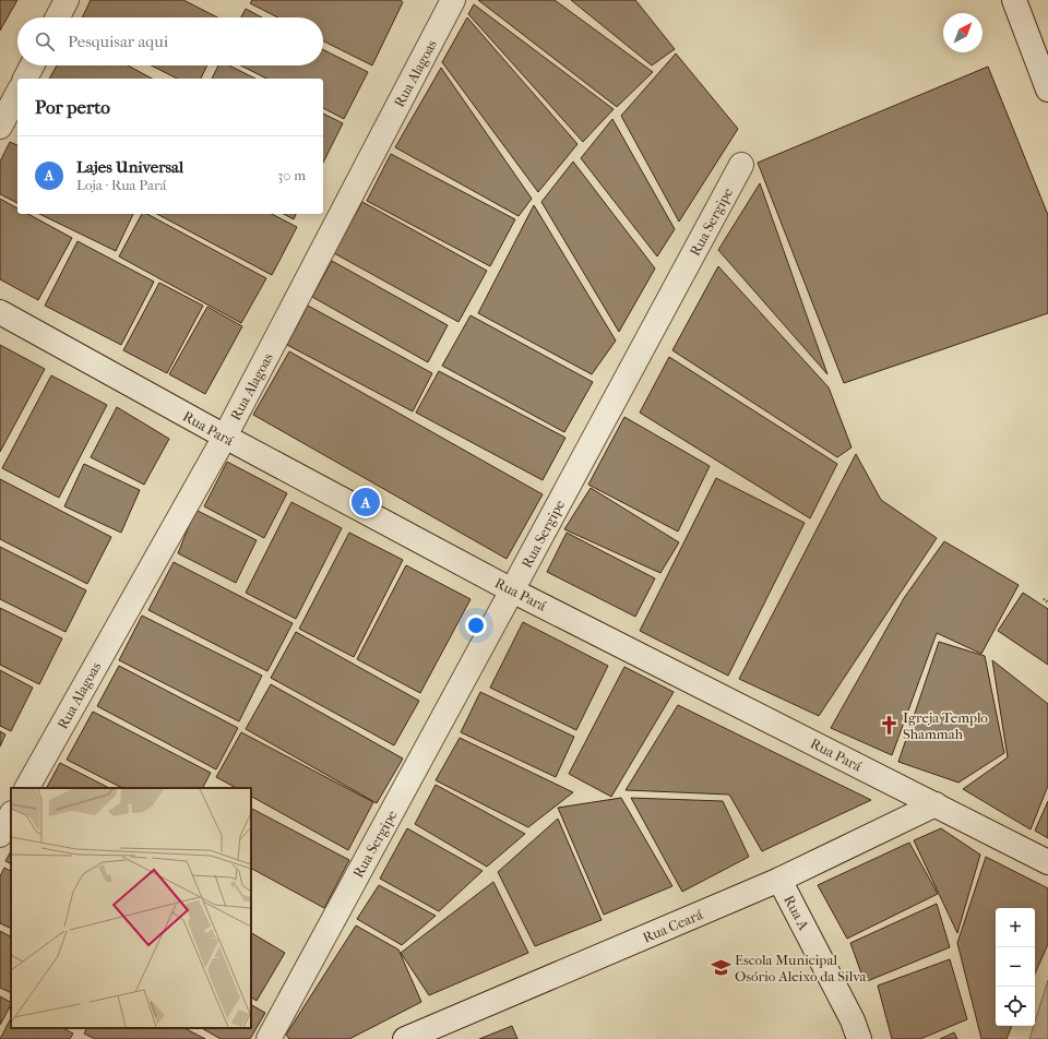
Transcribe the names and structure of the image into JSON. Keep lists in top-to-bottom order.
{
  "streets": {
    "street": [
      "Rua Alagoas",
      "Rua Sergipe",
      "Rua Pará",
      "Rua A",
      "Rua Ceará"
    ]
  },
  "crossings": [
    ["Rua Alagoas", "Rua Pará"],
    ["Rua Sergipe", "Rua Pará"],
    ["Rua Pará", "Rua Ceará"],
    ["Rua A", "Rua Ceará"]
  ],
  "places": {
    "church": ["Igreja Templo Shammah"],
    "school or university": ["Escola Municipal Osório Aleixo da Silva"]
  },
  "north": "top right",
  "page": {
    "search": "Pesquisar aqui",
    "heading": "Por perto",
    "list": [
      {
        "mark": "A",
        "name": "Lajes Universal",
        "note": "Loja · Rua Pará",
        "value": "30 m"
      }
    ],
    "pins": "A",
    "map_buttons": ["+", "−"]
  }
}
